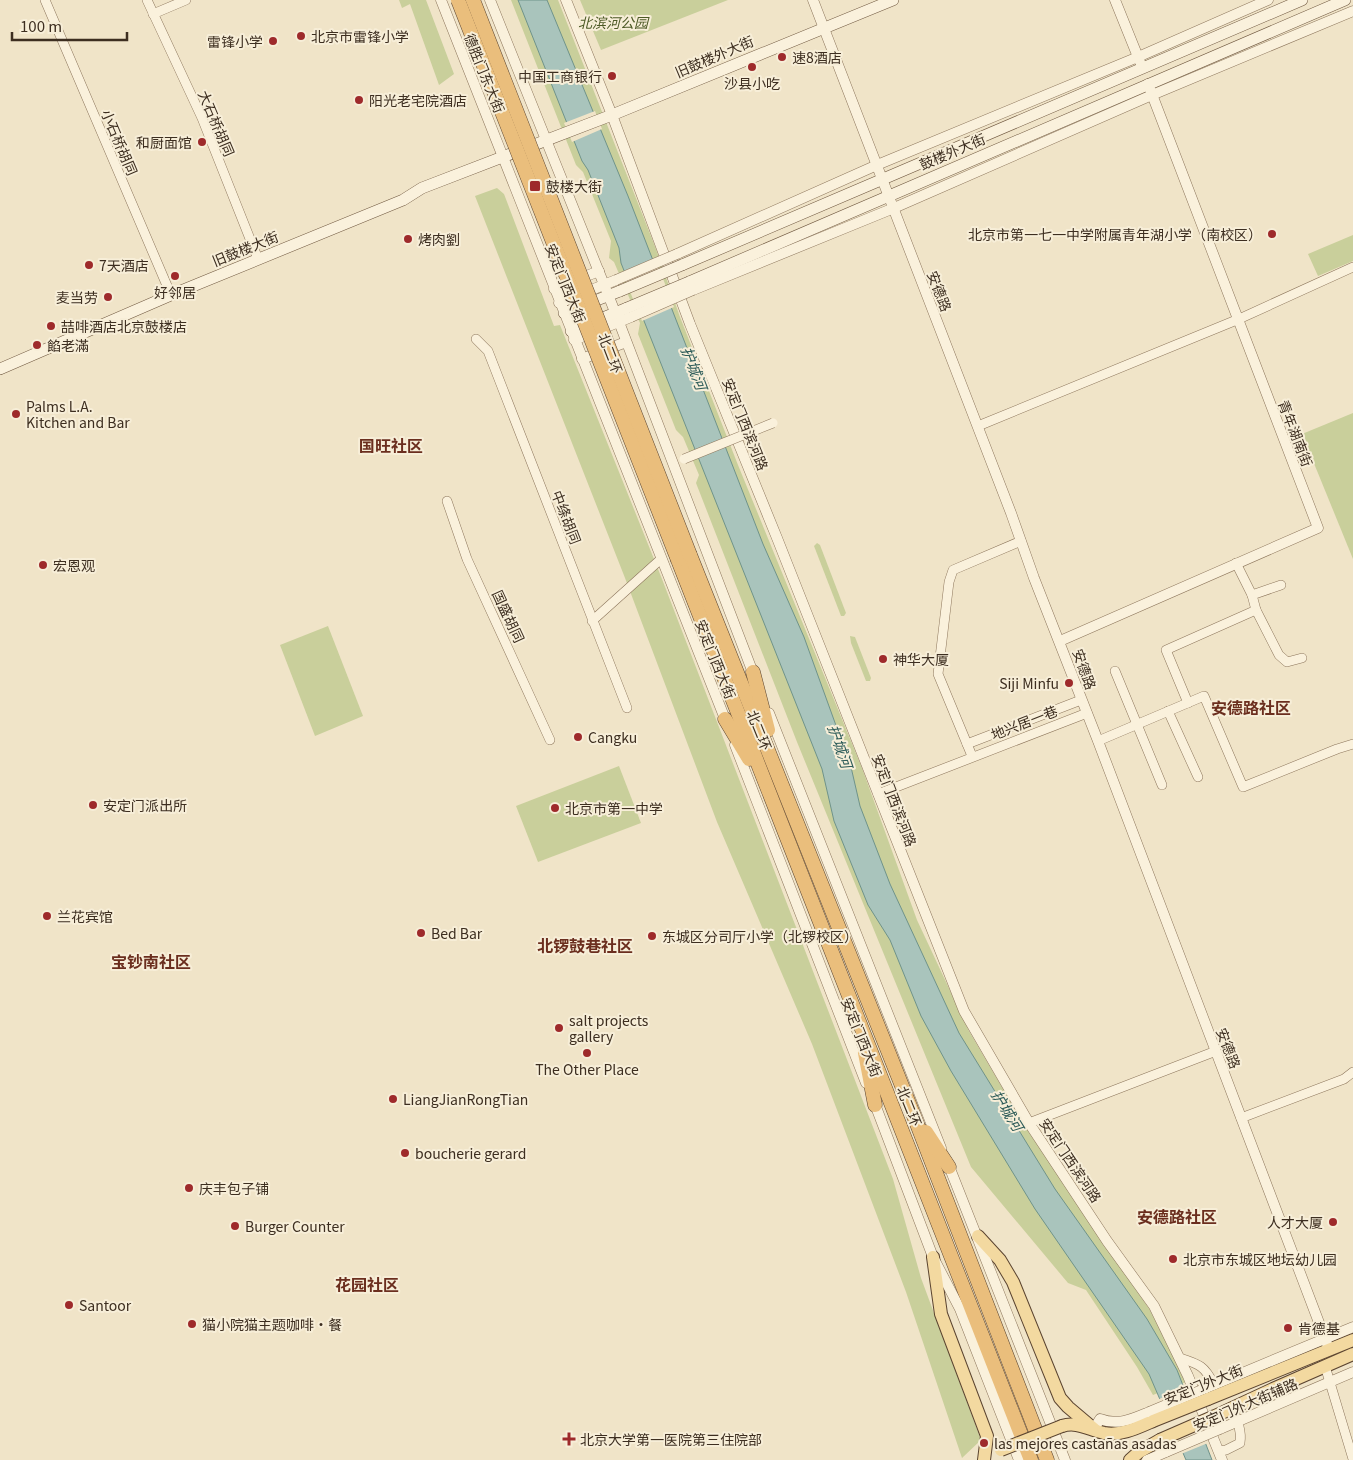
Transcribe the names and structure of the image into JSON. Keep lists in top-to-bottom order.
{
  "streets": {
    "highway": ["北二环"],
    "main road": [
      "旧鼓楼外大街",
      "鼓楼外大街",
      "旧鼓楼大街",
      "安定门外大街"
    ],
    "street": [
      "德胜门东大街",
      "大石桥胡同",
      "小石桥胡同",
      "安定门西大街",
      "安德路",
      "安定门西滨河路",
      "青年湖南街",
      "中绦胡同",
      "国盛胡同",
      "地兴居一巷",
      "安定门外大街辅路"
    ]
  },
  "crossings": [
    ["旧鼓楼外大街", "旧鼓楼大街"],
    ["旧鼓楼外大街", "安德路"],
    ["旧鼓楼外大街", "安定门西滨河路"],
    ["德胜门东大街", "旧鼓楼大街"],
    ["德胜门东大街", "安定门西大街"],
    ["大石桥胡同", "旧鼓楼大街"],
    ["小石桥胡同", "旧鼓楼大街"],
    ["鼓楼外大街", "安定门西大街"],
    ["鼓楼外大街", "安德路"],
    ["鼓楼外大街", "青年湖南街"],
    ["旧鼓楼大街", "安定门西大街"],
    ["安德路", "青年湖南街"],
    ["安德路", "地兴居一巷"],
    ["安德路", "安定门外大街"],
    ["安定门西滨河路", "地兴居一巷"]
  ],
  "districts": [
    "国旺社区",
    "安德路社区",
    "北锣鼓巷社区",
    "宝钞南社区",
    "安德路社区",
    "花园社区"
  ],
  "water": ["护城河"],
  "parks": ["北滨河公园"],
  "places": {
    "other": [
      "北京市雷锋小学",
      "雷锋小学",
      "速8酒店",
      "沙县小吃",
      "中国工商银行",
      "阳光老宅院酒店",
      "和厨面馆",
      "北京市第一七一中学附属青年湖小学（南校区）",
      "烤肉劉",
      "7天酒店",
      "好邻居",
      "麦当劳",
      "喆啡酒店北京鼓楼店",
      "餡老滿",
      "Palms L.A. Kitchen and Bar",
      "宏恩观",
      "神华大厦",
      "Siji Minfu",
      "Cangku",
      "安定门派出所",
      "北京市第一中学",
      "兰花宾馆",
      "Bed Bar",
      "东城区分司厅小学（北锣校区）",
      "salt projects gallery",
      "The Other Place",
      "LiangJianRongTian",
      "boucherie gerard",
      "庆丰包子铺",
      "人才大厦",
      "Burger Counter",
      "北京市东城区地坛幼儿园",
      "Santoor",
      "猫小院猫主题咖啡·餐",
      "肯德基",
      "las mejores castañas asadas"
    ],
    "transit": ["鼓楼大街"],
    "health": ["北京大学第一医院第三住院部"]
  },
  "scale_bar": "100 m"
}
